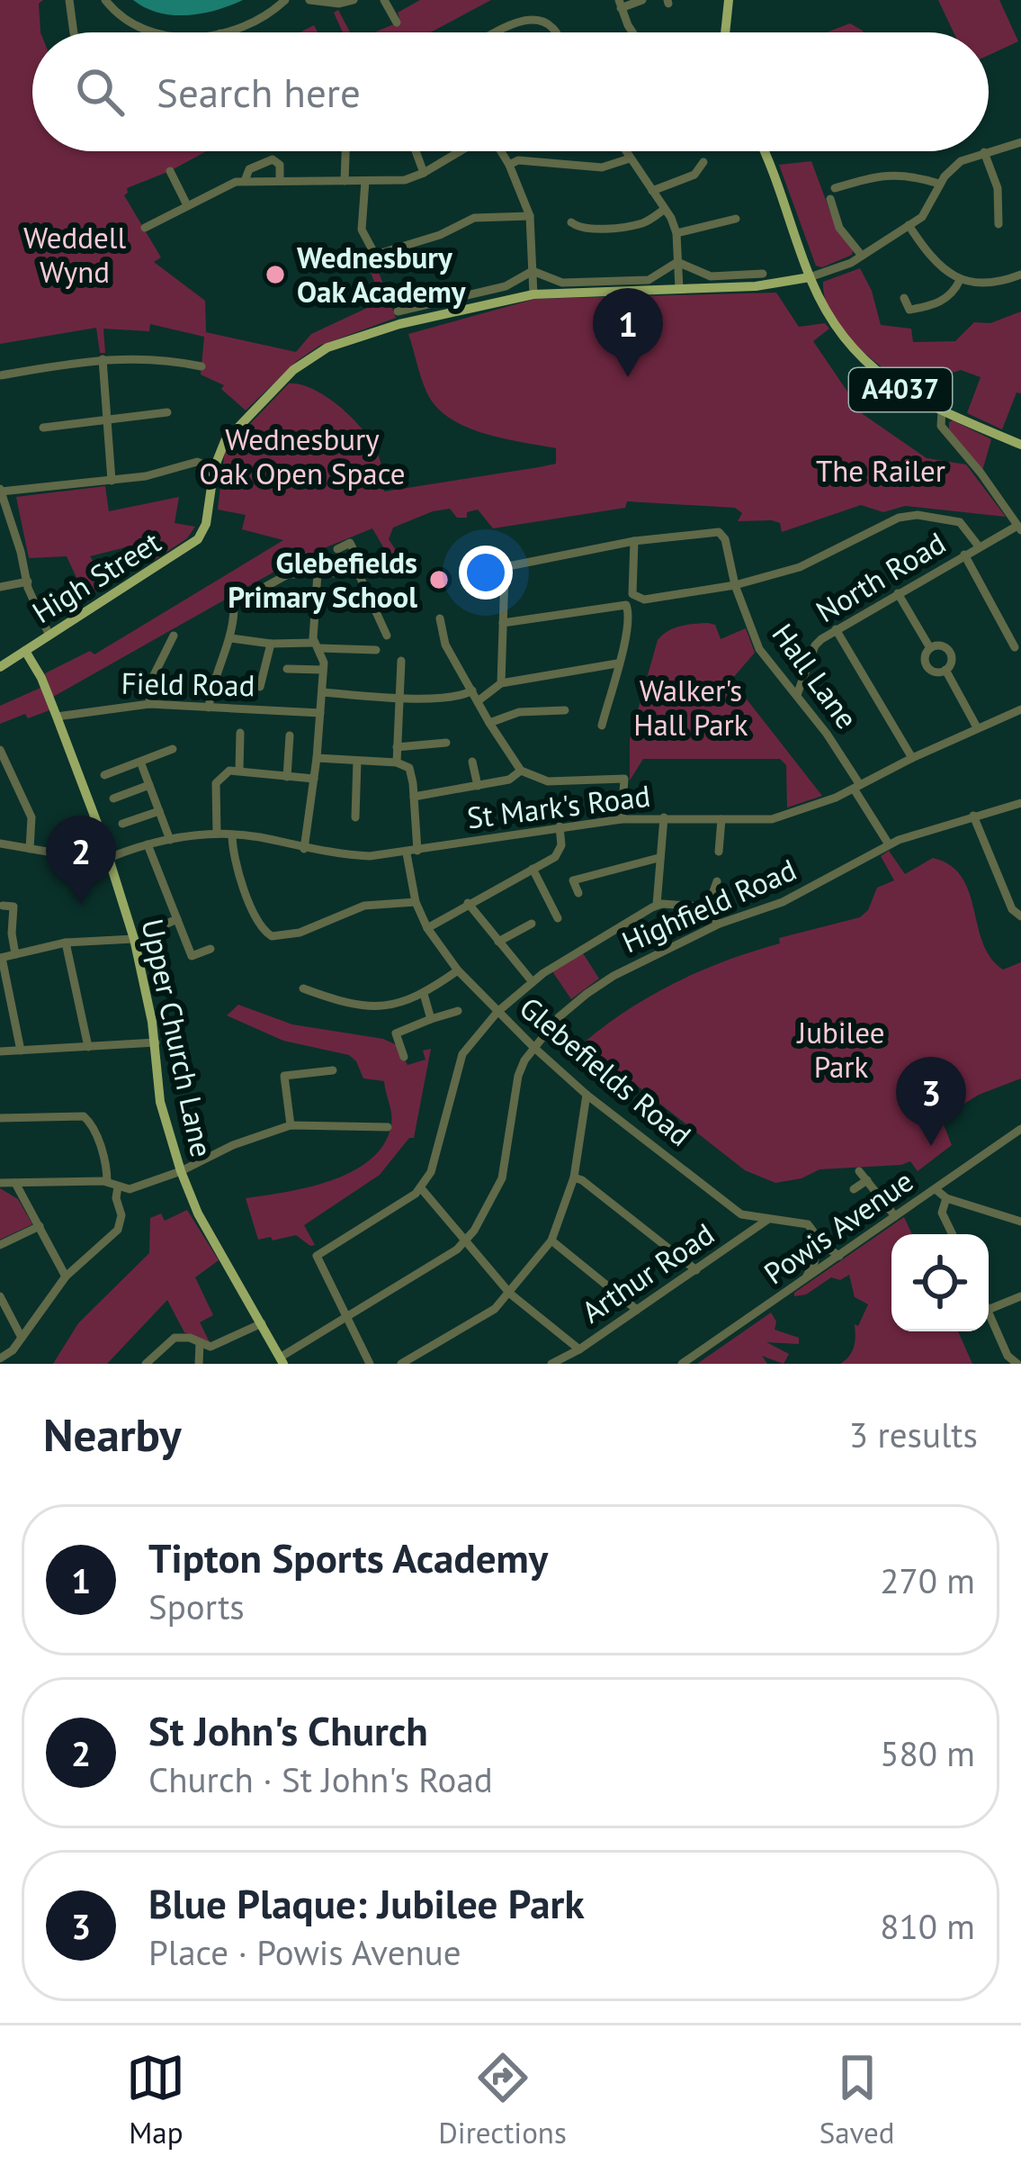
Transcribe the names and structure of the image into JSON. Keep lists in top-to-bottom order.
{
  "streets": {
    "main road": ["A4037", "High Street", "Upper Church Lane"],
    "street": [
      "North Road",
      "Hall Lane",
      "Field Road",
      "St Mark's Road",
      "Highfield Road",
      "Glebefields Road",
      "Powis Avenue",
      "Arthur Road"
    ]
  },
  "crossings": [
    ["High Street", "Upper Church Lane"],
    ["North Road", "Hall Lane"],
    ["Hall Lane", "St Mark's Road"],
    ["Hall Lane", "Highfield Road"],
    ["Field Road", "Upper Church Lane"],
    ["St Mark's Road", "Upper Church Lane"],
    ["St Mark's Road", "Glebefields Road"],
    ["Highfield Road", "Upper Church Lane"],
    ["Highfield Road", "Glebefields Road"]
  ],
  "parks": [
    "Weddell Wynd",
    "Wednesbury Oak Open Space",
    "The Railer",
    "Walker's Hall Park",
    "Jubilee Park"
  ],
  "places": ["Wednesbury Oak Academy", "Glebefields Primary School"],
  "page": {
    "search": "Search here",
    "pins": ["1", "2", "3"],
    "heading": ["Nearby", "3 results"],
    "list": [
      {
        "mark": "1",
        "name": "Tipton Sports Academy",
        "note": "Sports",
        "value": "270 m"
      },
      {
        "mark": "2",
        "name": "St John's Church",
        "note": "Church · St John's Road",
        "value": "580 m"
      },
      {
        "mark": "3",
        "name": "Blue Plaque: Jubilee Park",
        "note": "Place · Powis Avenue",
        "value": "810 m"
      }
    ],
    "nav": ["Map", "Directions", "Saved"]
  }
}
